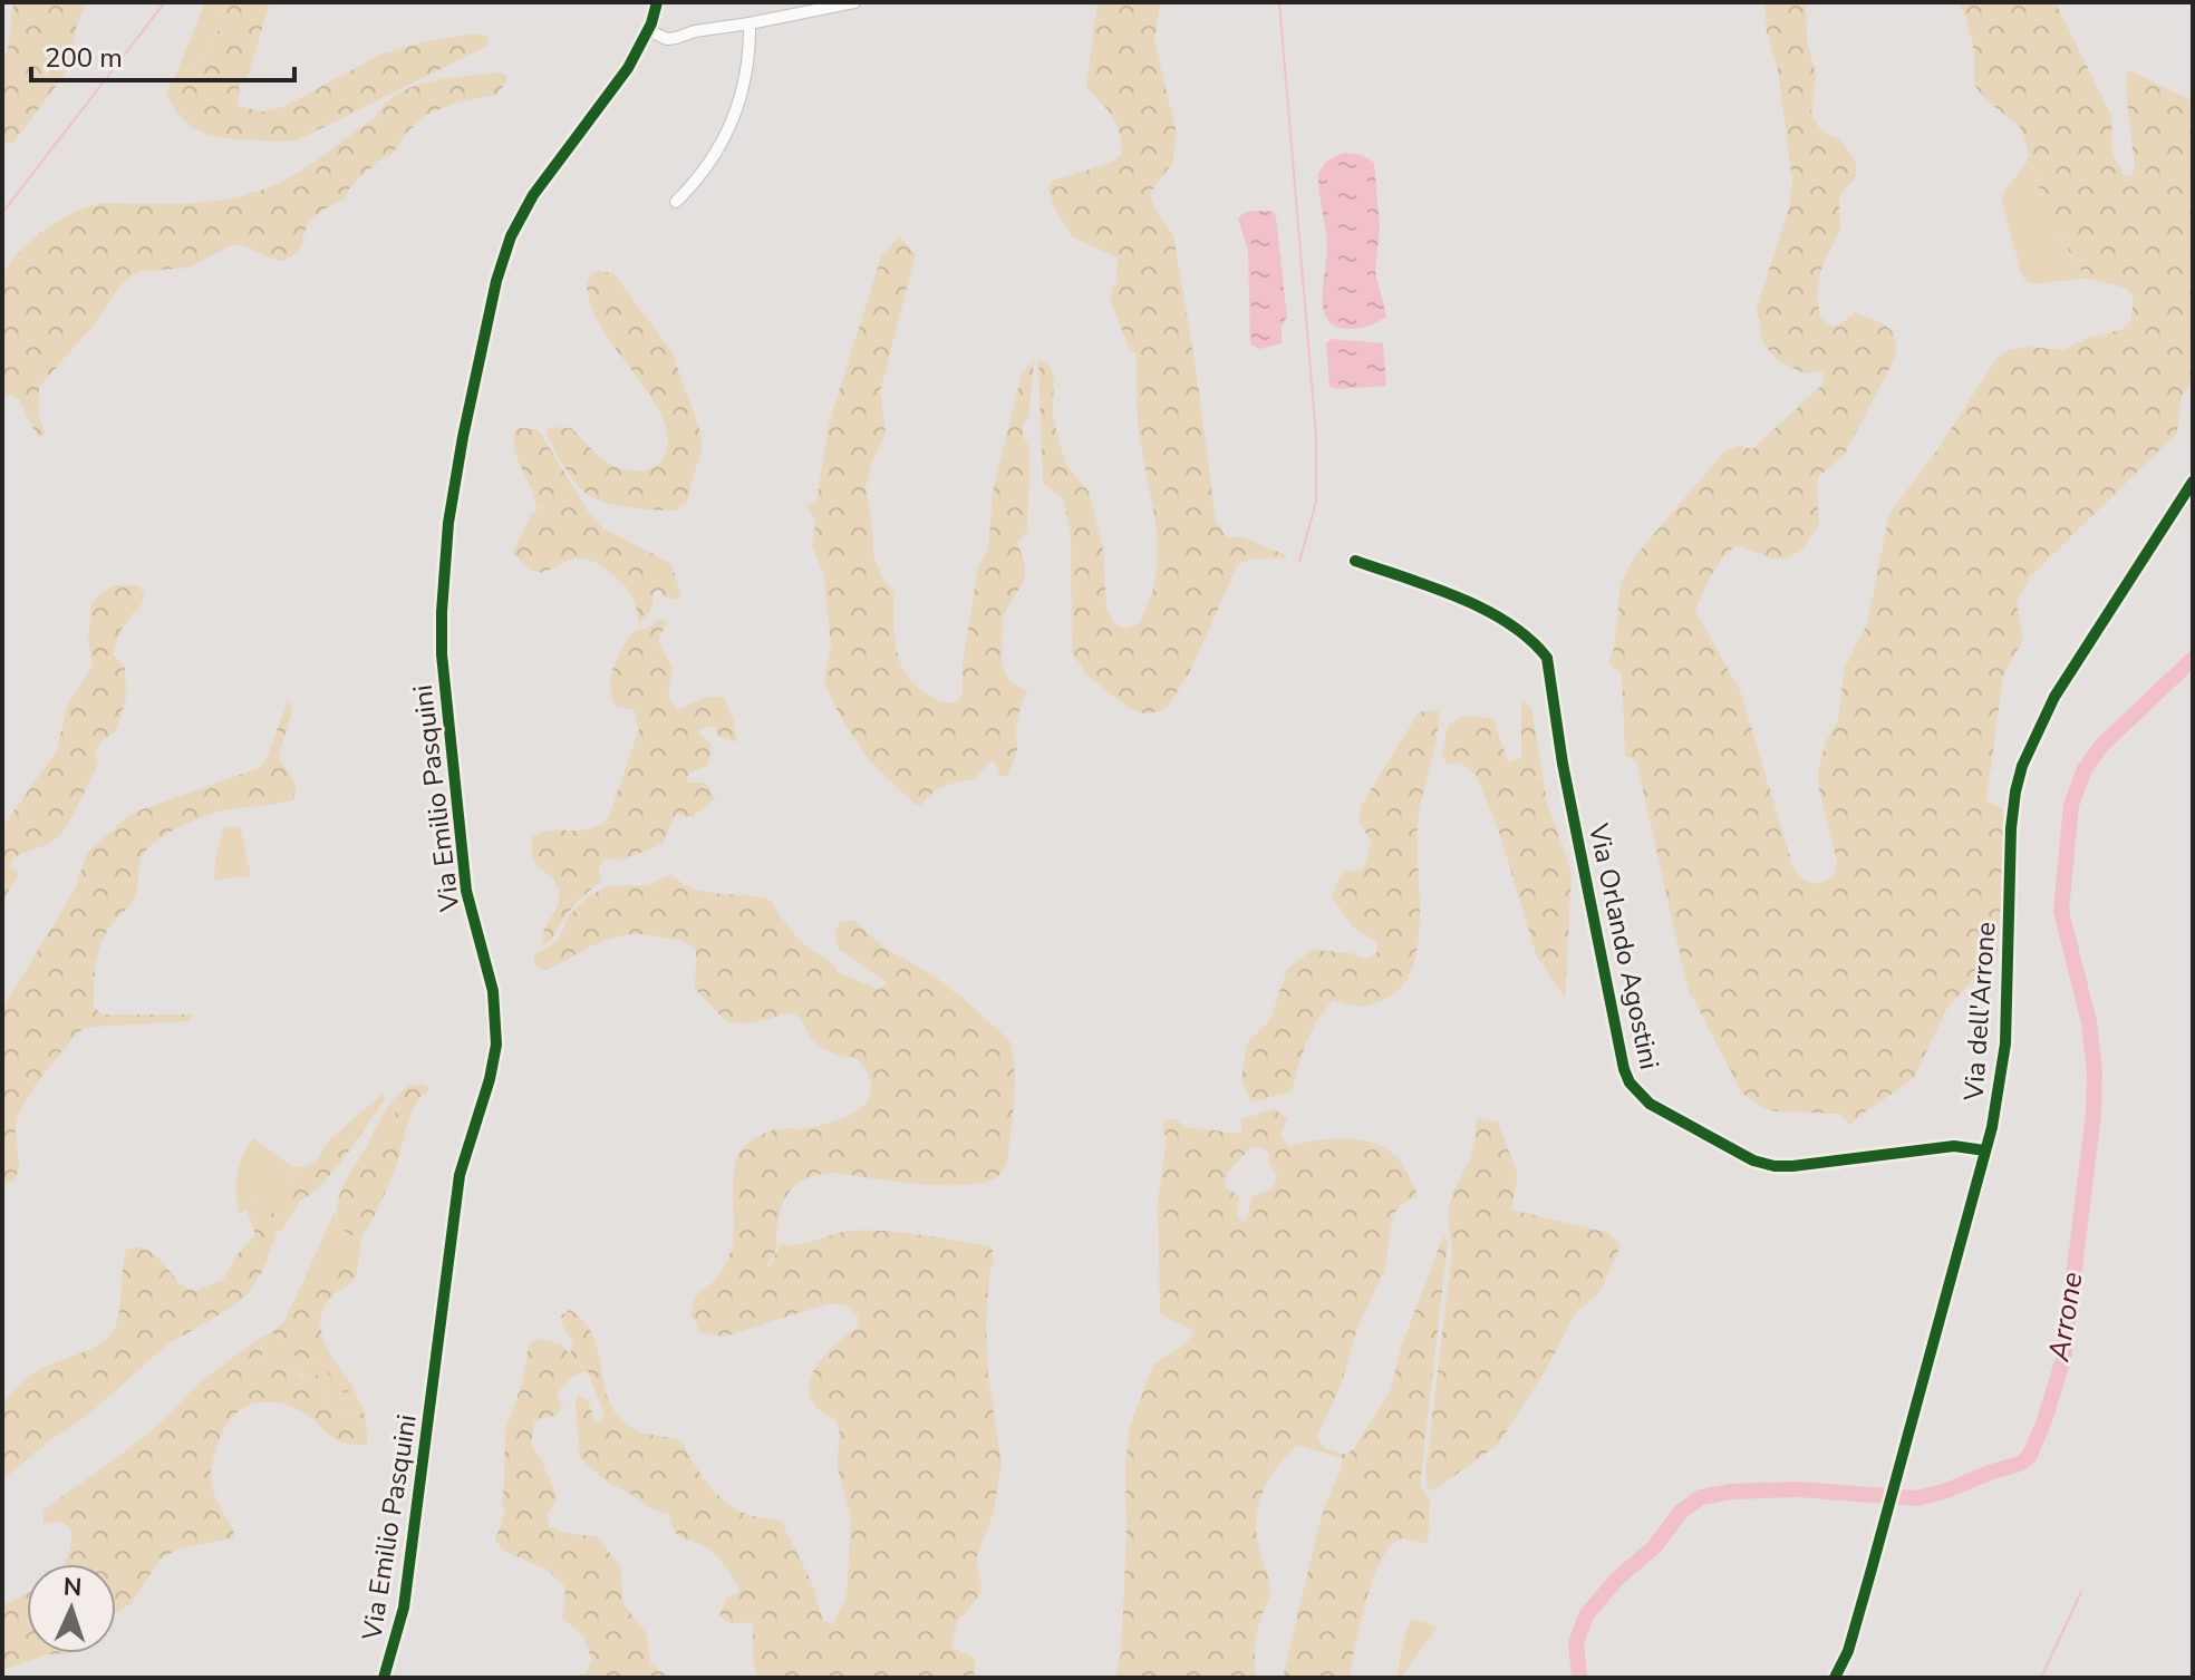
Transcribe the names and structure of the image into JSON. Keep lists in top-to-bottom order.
{
  "streets": {
    "street": ["Via Emilio Pasquini", "Via Orlando Agostini", "Via dell'Arrone"]
  },
  "crossings": [
    ["Via Orlando Agostini", "Via dell'Arrone"]
  ],
  "water": ["Arrone"],
  "scale_bar": "200 m",
  "north": "top"
}
